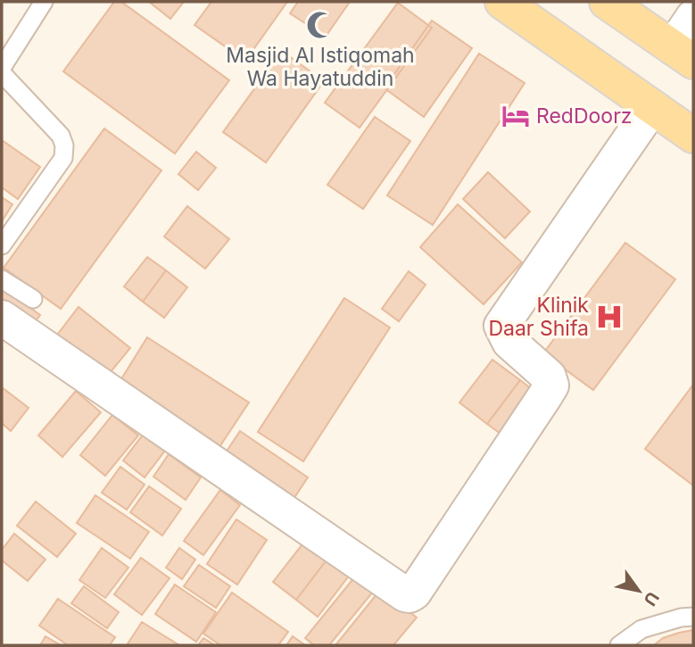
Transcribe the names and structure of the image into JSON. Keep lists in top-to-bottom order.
{
  "places": {
    "mosque": ["Masjid Al Istiqomah Wa Hayatuddin"],
    "hotel": ["RedDoorz"],
    "hospital": ["Klinik Daar Shifa"]
  },
  "north": "bottom right"
}
